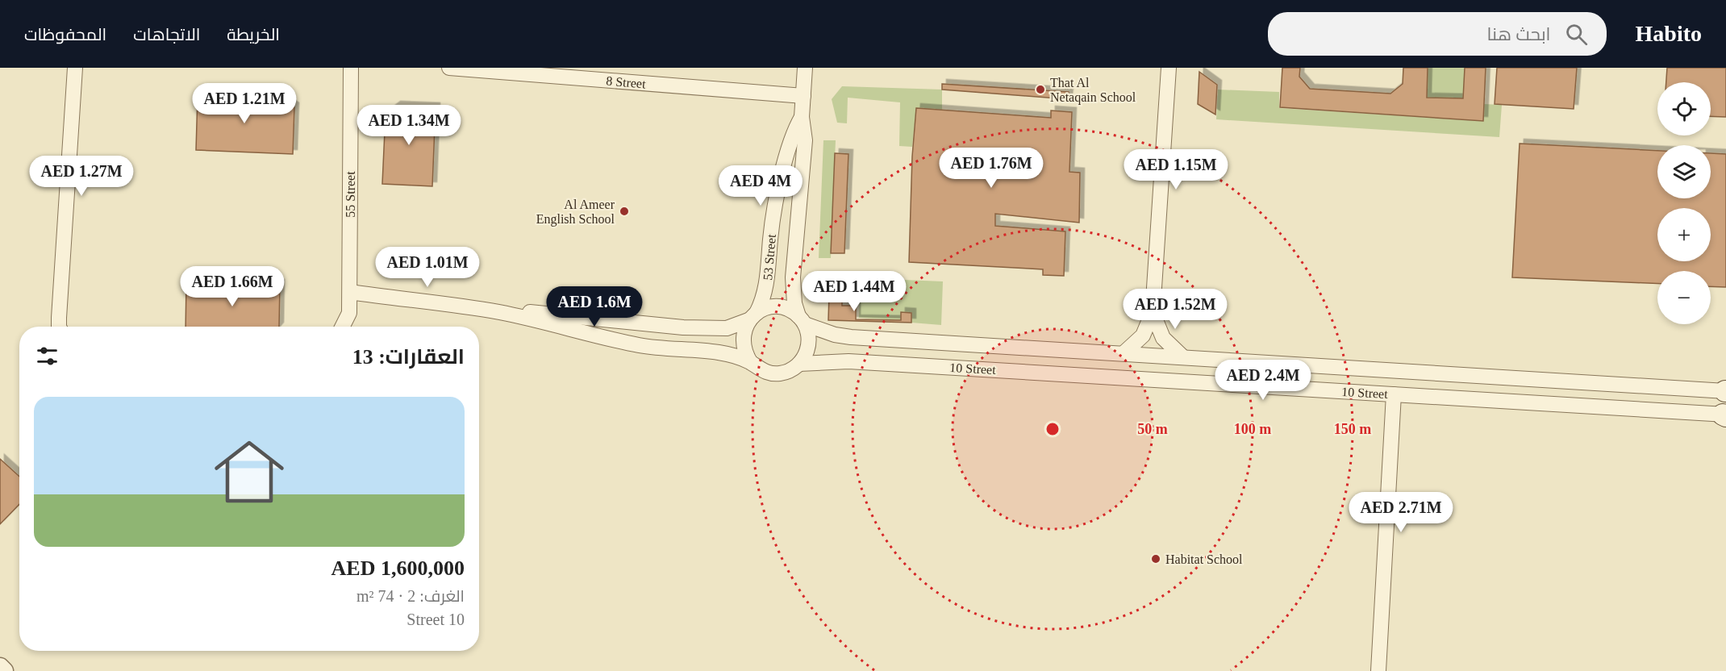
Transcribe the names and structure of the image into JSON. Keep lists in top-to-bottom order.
{
  "streets": {
    "street": [
      "8 Street",
      "55 Street",
      "53 Street",
      "10 Street"
    ]
  },
  "crossings": [
    ["8 Street", "53 Street"],
    ["53 Street", "10 Street"]
  ],
  "places": ["That Al Netaqain School", "Al Ameer English School", "Habitat School"],
  "page": {
    "header": "Habito",
    "search": "ابحث هنا",
    "nav": ["الخريطة", "الاتجاهات", "المحفوظات"],
    "map_buttons": ["+", "−"],
    "price": [
      "AED 1.21M",
      "AED 1.34M",
      "AED 1.76M",
      "AED 1.15M",
      "AED 1.27M",
      "AED 4M",
      "AED 1.01M",
      "AED 1.66M",
      "AED 1.44M",
      "AED 1.6M",
      "AED 1.52M",
      "AED 2.4M",
      "AED 2.71M"
    ],
    "heading": "العقارات: 13",
    "list": [
      {
        "name": "AED 1,600,000",
        "note": "الغرف: 2 · 74 m² · 10 Street"
      }
    ]
  },
  "rings": ["50 m", "100 m", "150 m"]
}
